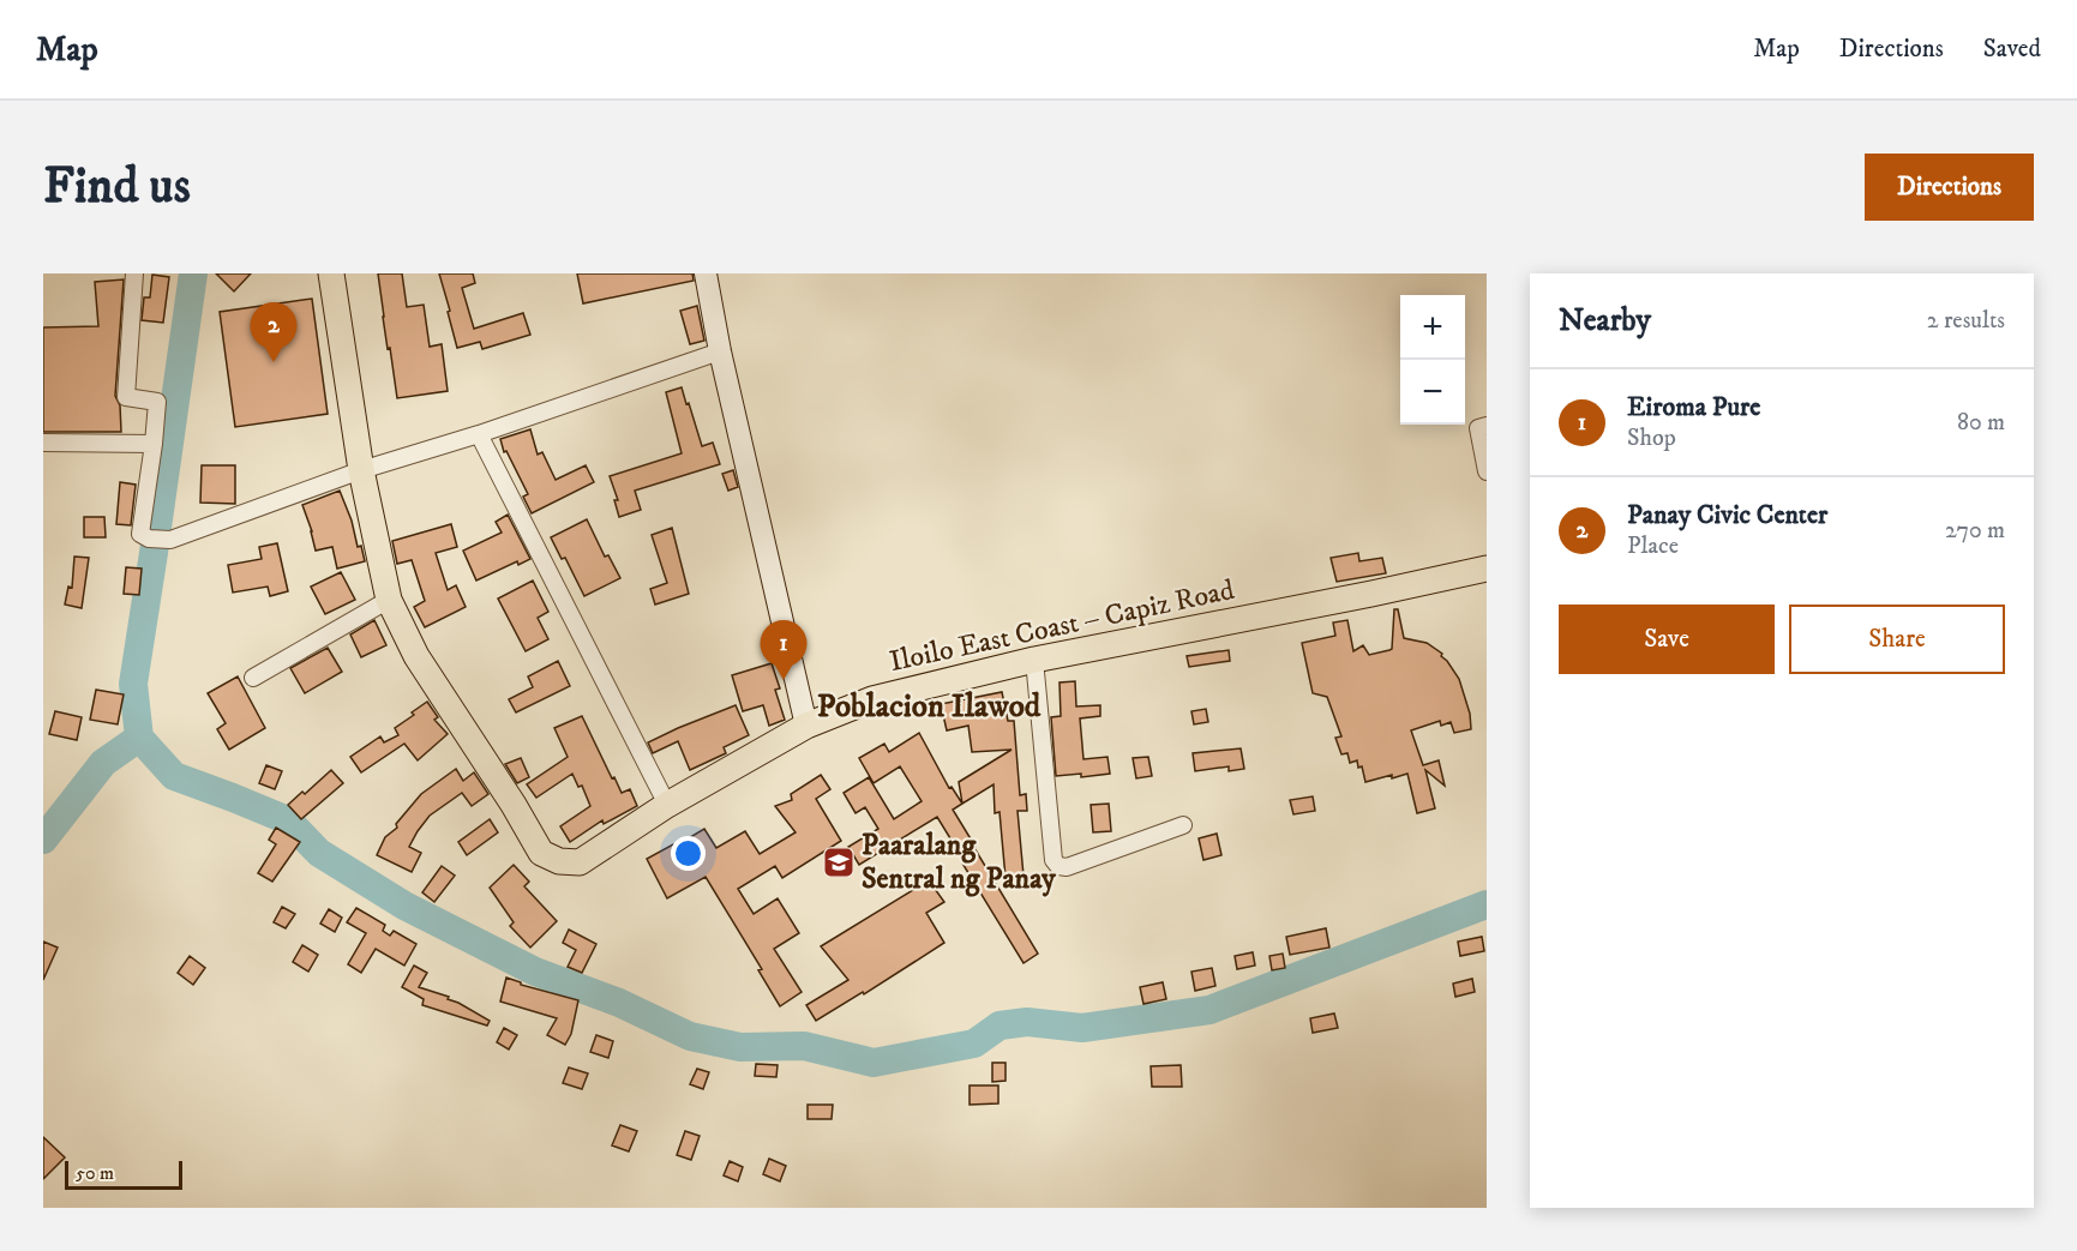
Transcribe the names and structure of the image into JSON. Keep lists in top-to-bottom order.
{
  "streets": {
    "main road": ["Iloilo East Coast – Capiz Road"]
  },
  "districts": ["Poblacion Ilawod"],
  "places": {
    "school or university": ["Paaralang Sentral ng Panay"]
  },
  "scale_bar": "50 m",
  "page": {
    "header": "Map",
    "nav": ["Map", "Directions", "Saved"],
    "buttons": [
      "Directions",
      ["Save", "Share"]
    ],
    "title": "Find us",
    "heading": ["Nearby", "2 results"],
    "map_buttons": ["+", "−"],
    "pins": ["2", "1"],
    "list": [
      {
        "mark": "1",
        "name": "Eiroma Pure",
        "note": "Shop",
        "value": "80 m"
      },
      {
        "mark": "2",
        "name": "Panay Civic Center",
        "note": "Place",
        "value": "270 m"
      }
    ],
    "scale": "50 m"
  }
}
